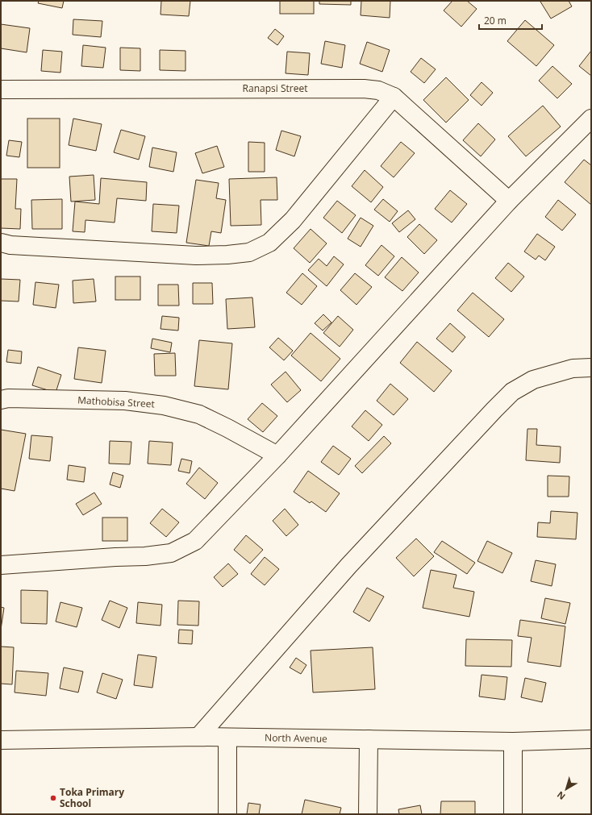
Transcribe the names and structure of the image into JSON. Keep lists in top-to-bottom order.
{
  "streets": {
    "street": ["Ranapsi Street", "Mathobisa Street", "North Avenue"]
  },
  "places": ["Toka Primary School"],
  "scale_bar": "20 m",
  "north": "bottom left"
}
